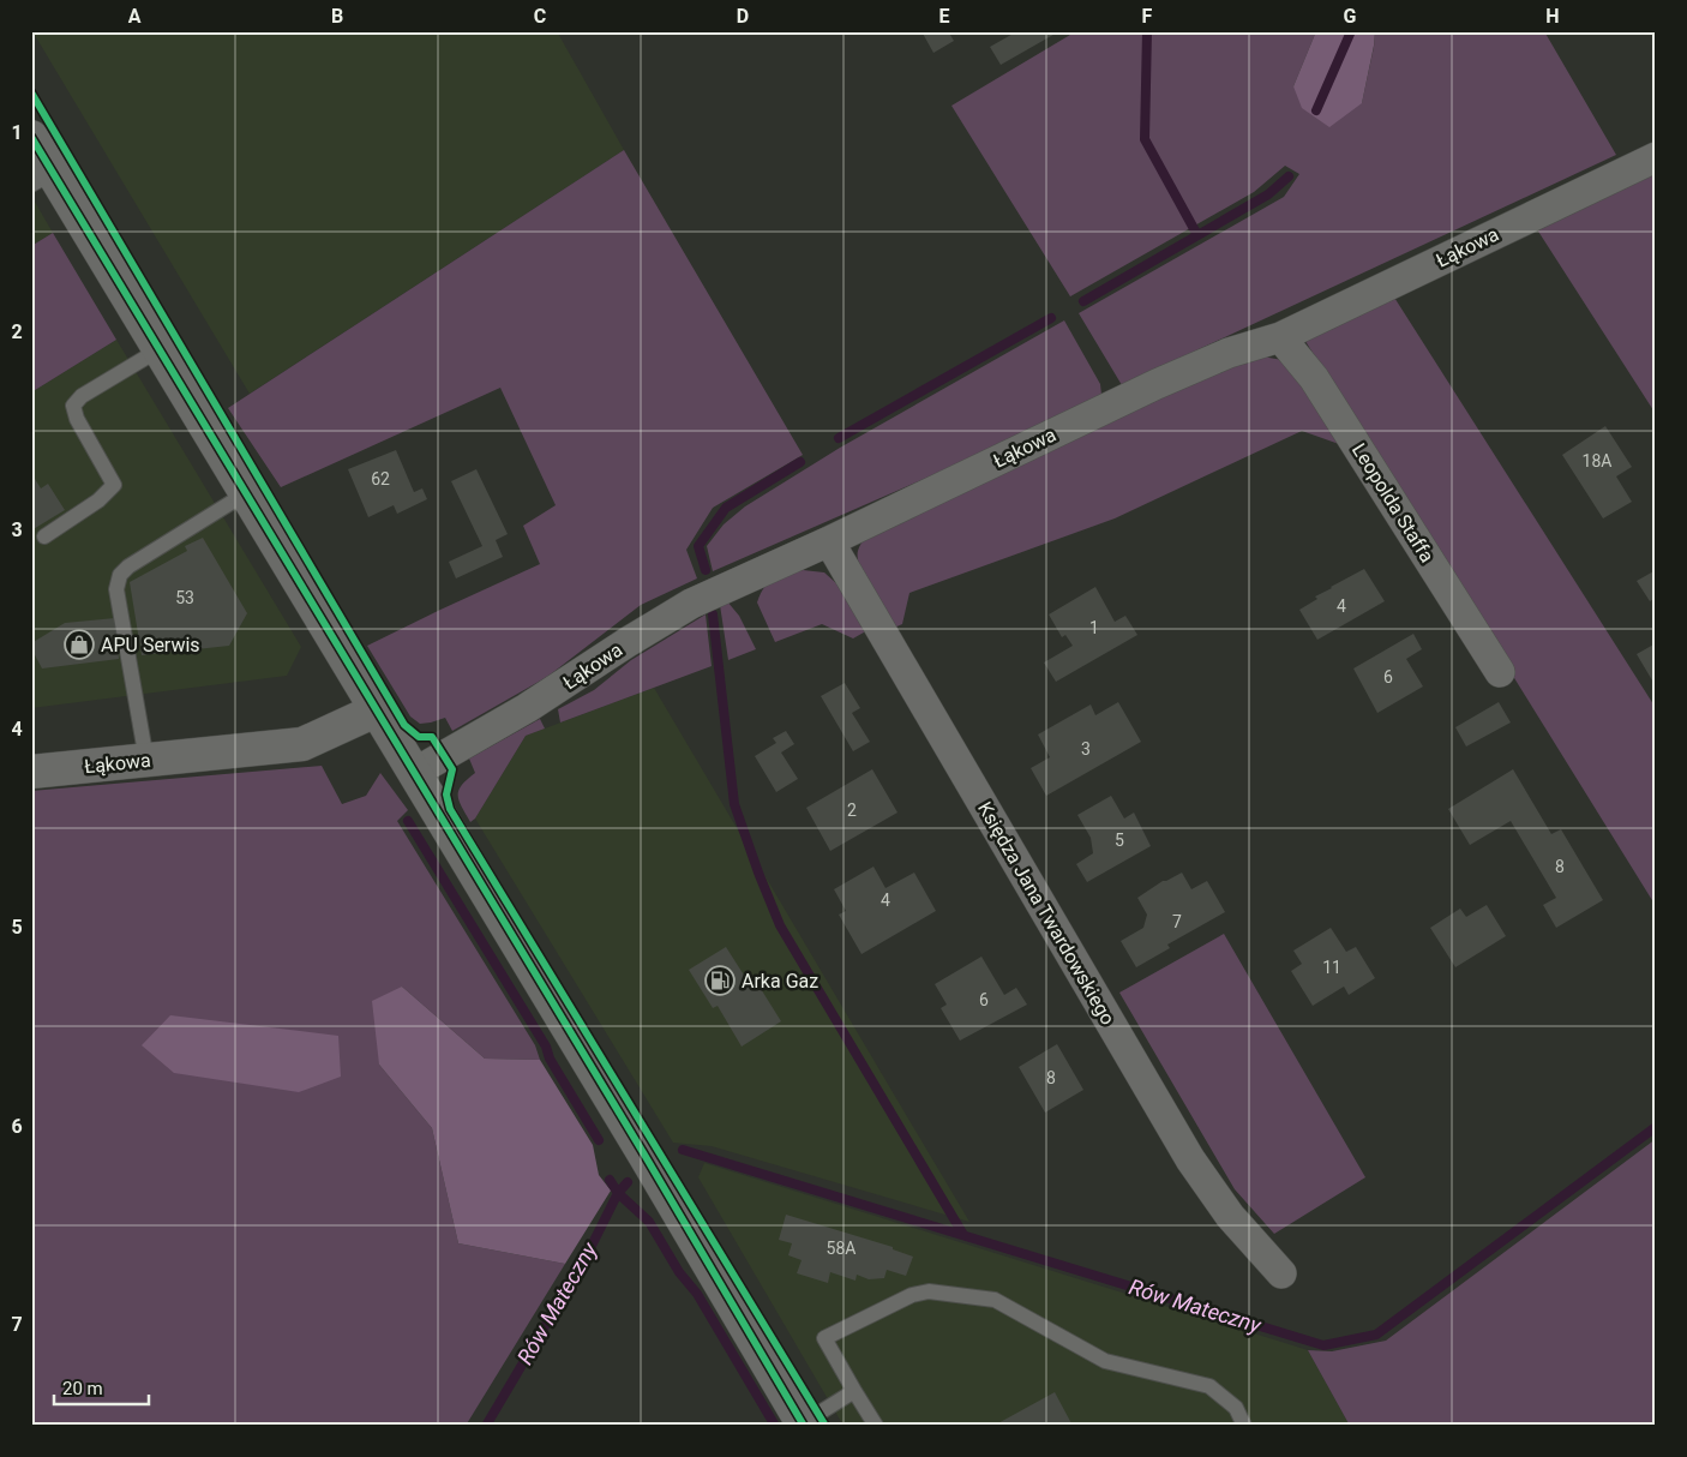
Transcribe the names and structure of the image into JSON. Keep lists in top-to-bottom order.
{
  "streets": {
    "street": ["Łąkowa", "Leopolda Staffa", "Księdza Jana Twardowskiego"]
  },
  "crossings": [
    ["Łąkowa", "Leopolda Staffa"],
    ["Łąkowa", "Księdza Jana Twardowskiego"]
  ],
  "water": ["Rów Mateczny"],
  "places": {
    "shop": ["APU Serwis"],
    "fuel station": ["Arka Gaz"]
  },
  "house_numbers": [
    "18A",
    "62",
    "53",
    "4",
    "1",
    "6",
    "3",
    "2",
    "5",
    "8",
    "4",
    "7",
    "11",
    "6",
    "8",
    "58A"
  ],
  "scale_bar": "20 m",
  "grid": {
    "columns": [
      "A",
      "B",
      "C",
      "D",
      "E",
      "F",
      "G",
      "H"
    ],
    "rows": [
      "1",
      "2",
      "3",
      "4",
      "5",
      "6",
      "7"
    ]
  }
}
